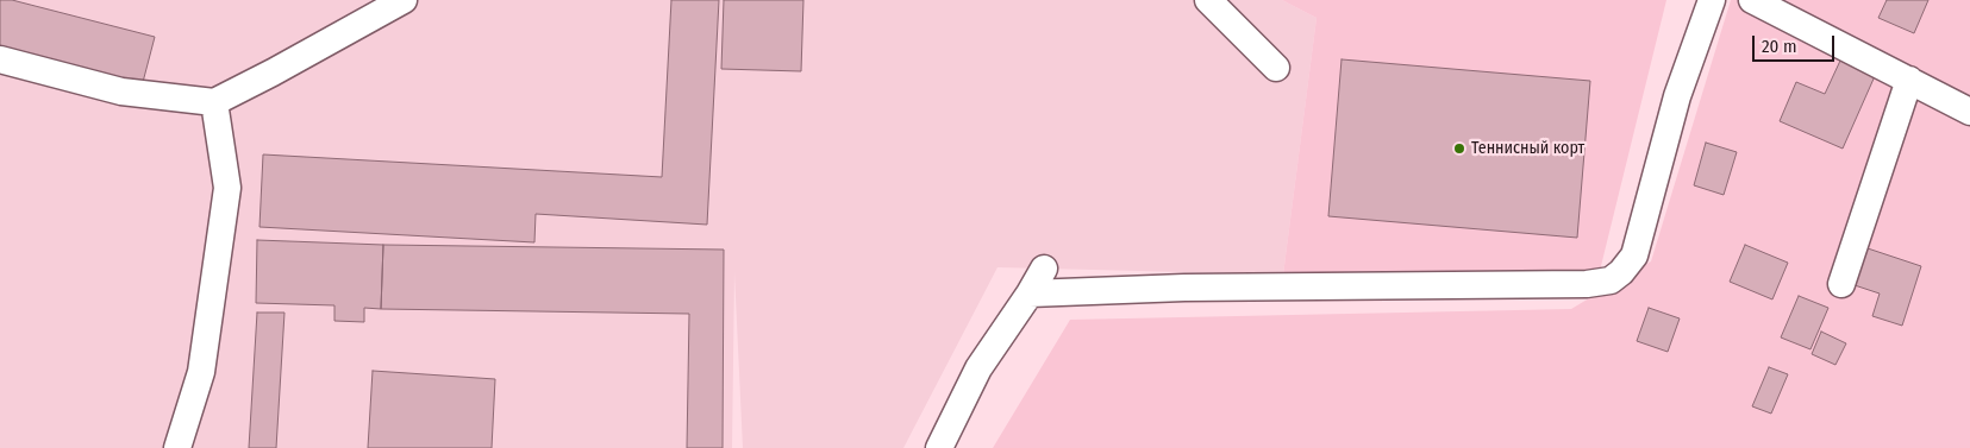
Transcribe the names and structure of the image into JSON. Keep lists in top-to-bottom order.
{
  "places": ["Теннисный корт"],
  "scale_bar": "20 m"
}
